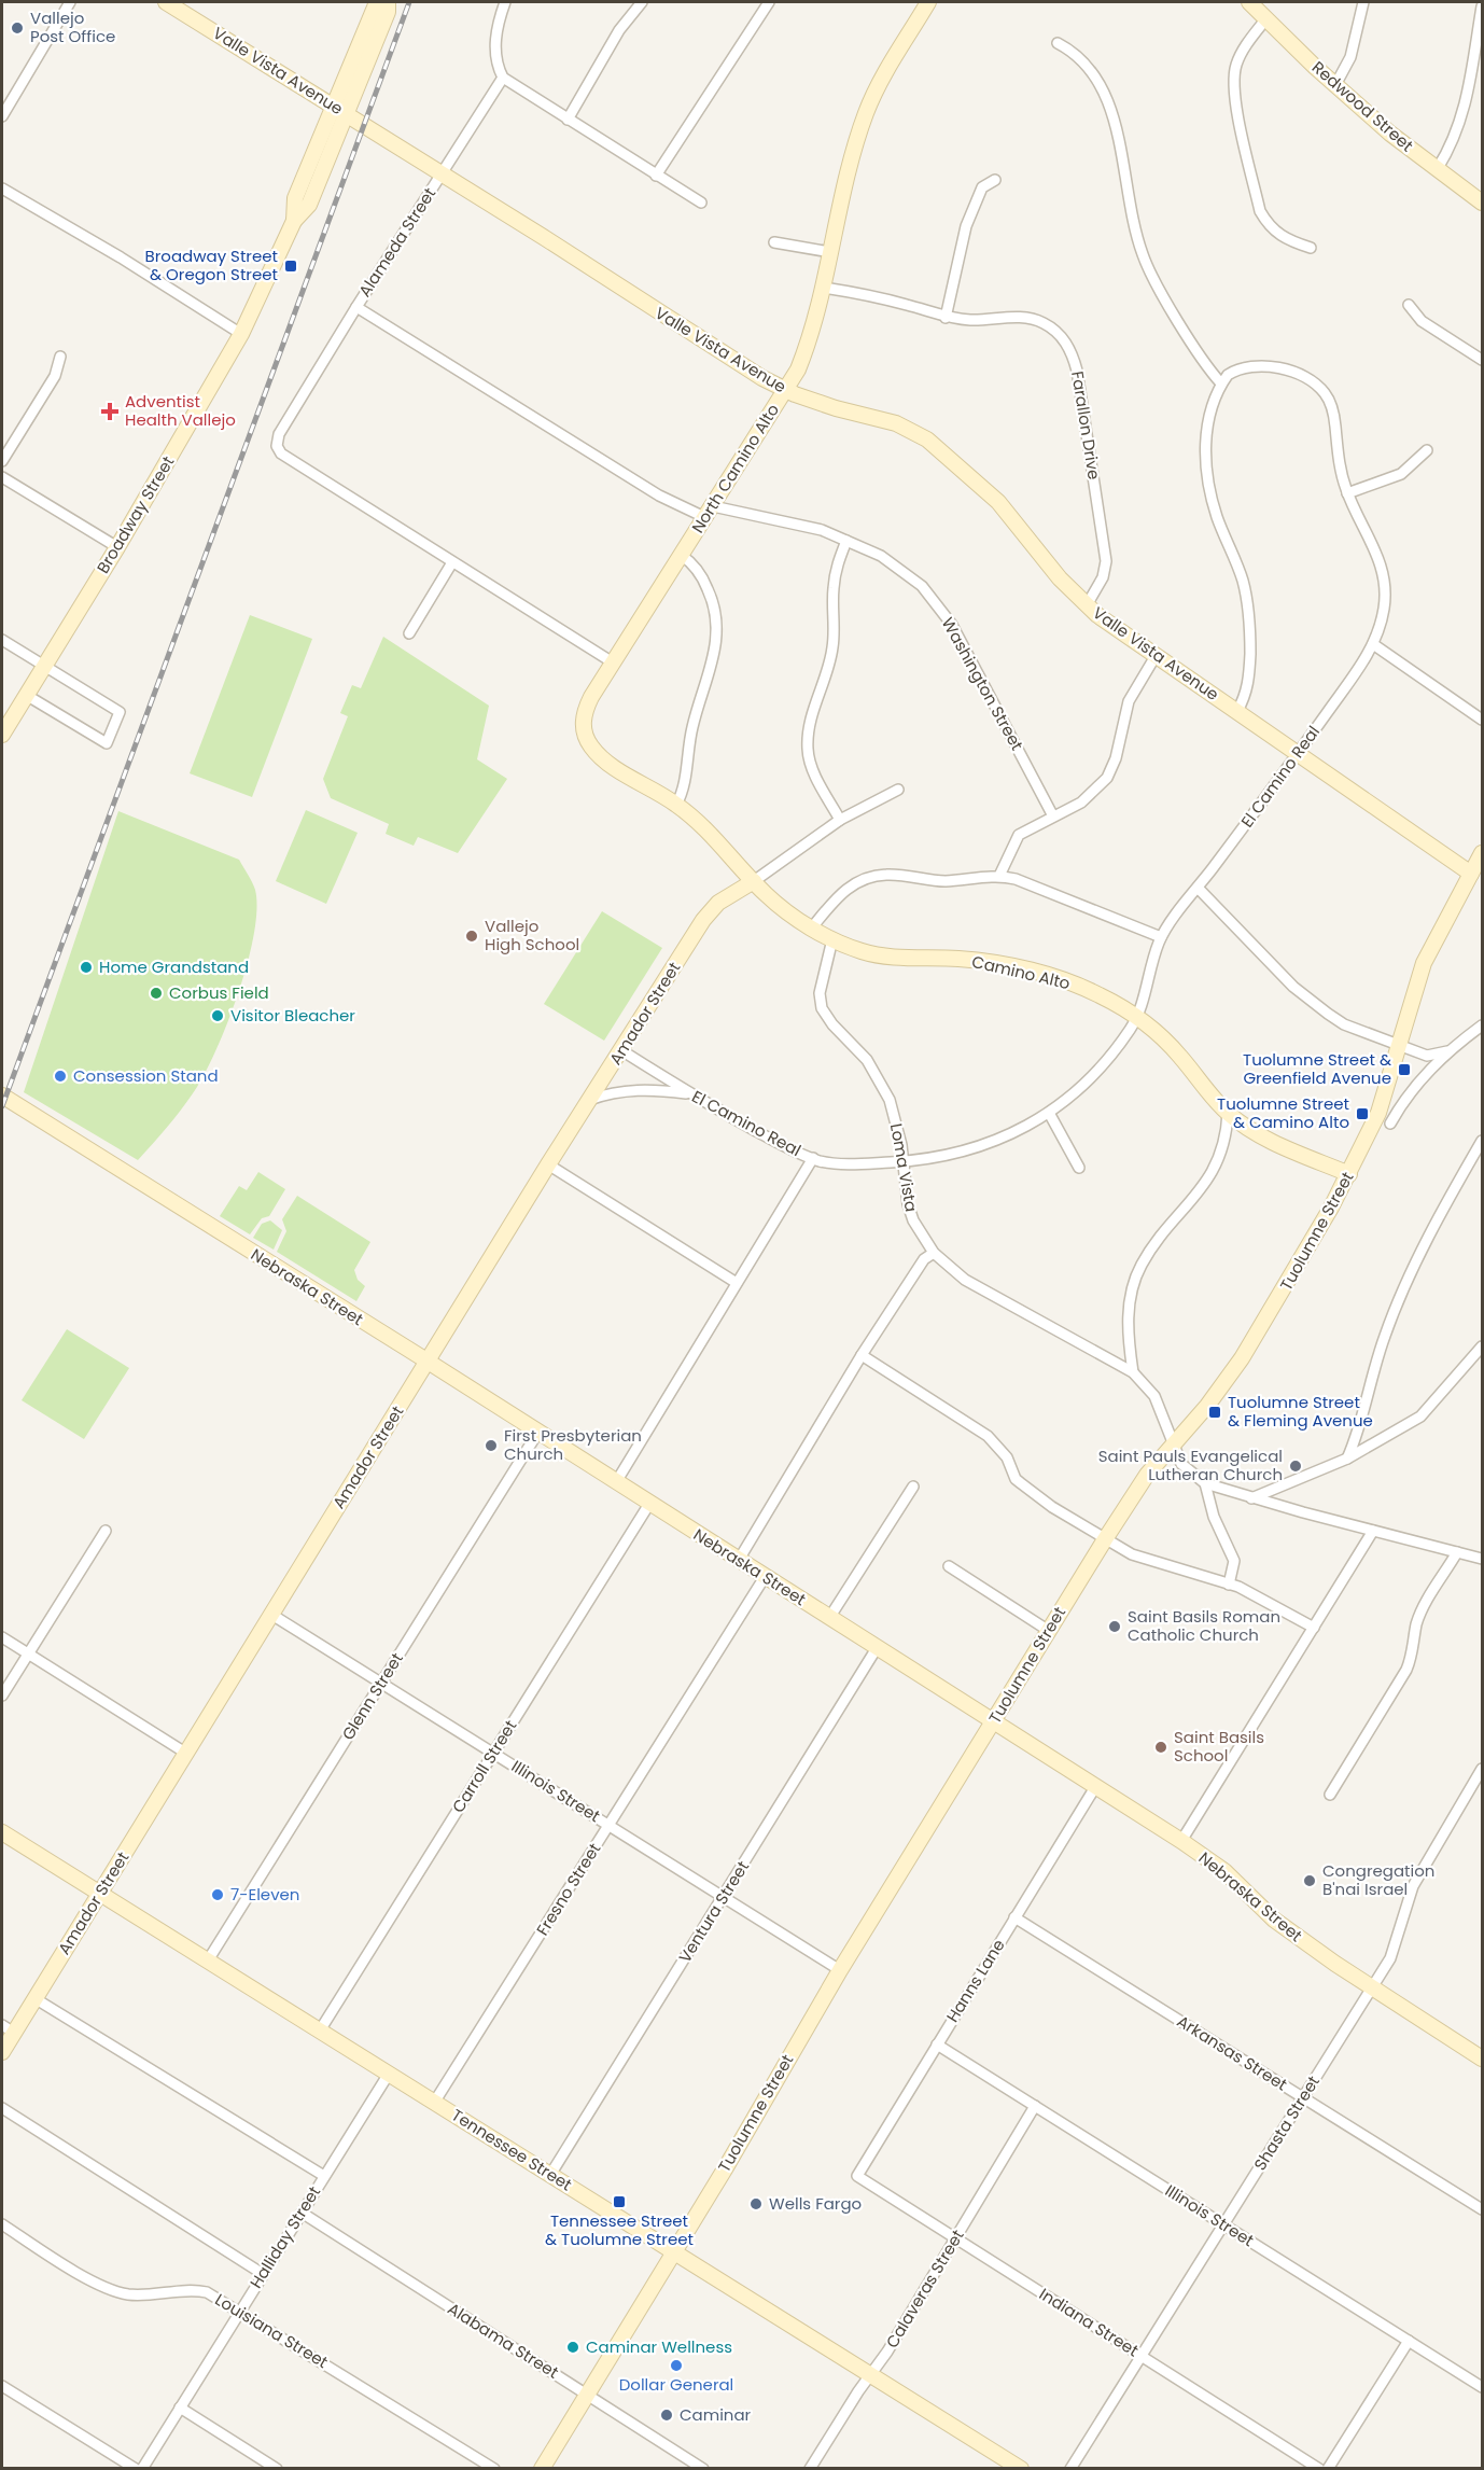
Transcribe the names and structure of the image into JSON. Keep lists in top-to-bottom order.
{
  "streets": {
    "street": [
      "Valle Vista Avenue",
      "Redwood Street",
      "Alameda Street",
      "Farallon Drive",
      "North Camino Alto",
      "Broadway Street",
      "Washington Street",
      "El Camino Real",
      "Camino Alto",
      "Amador Street",
      "Loma Vista",
      "Tuolumne Street",
      "Nebraska Street",
      "Glenn Street",
      "Carroll Street",
      "Illinois Street",
      "Fresno Street",
      "Ventura Street",
      "Hanns Lane",
      "Arkansas Street",
      "Shasta Street",
      "Tennessee Street",
      "Halliday Street",
      "Calaveras Street",
      "Indiana Street",
      "Louisiana Street",
      "Alabama Street"
    ]
  },
  "crossings": [
    ["Valle Vista Avenue", "Alameda Street"],
    ["Valle Vista Avenue", "Farallon Drive"],
    ["Valle Vista Avenue", "North Camino Alto"],
    ["Valle Vista Avenue", "Broadway Street"],
    ["Valle Vista Avenue", "El Camino Real"],
    ["Valle Vista Avenue", "Tuolumne Street"],
    ["Alameda Street", "North Camino Alto"],
    ["Alameda Street", "Washington Street"],
    ["Farallon Drive", "North Camino Alto"],
    ["North Camino Alto", "Washington Street"],
    ["North Camino Alto", "Camino Alto"],
    ["El Camino Real", "Camino Alto"],
    ["El Camino Real", "Amador Street"],
    ["El Camino Real", "Loma Vista"],
    ["Camino Alto", "Amador Street"],
    ["Camino Alto", "Loma Vista"],
    ["Camino Alto", "Tuolumne Street"],
    ["Amador Street", "Nebraska Street"],
    ["Amador Street", "Illinois Street"],
    ["Amador Street", "Tennessee Street"],
    ["Loma Vista", "Tuolumne Street"],
    ["Tuolumne Street", "Nebraska Street"],
    ["Tuolumne Street", "Illinois Street"],
    ["Tuolumne Street", "Tennessee Street"],
    ["Tuolumne Street", "Alabama Street"],
    ["Nebraska Street", "Glenn Street"],
    ["Nebraska Street", "Carroll Street"],
    ["Nebraska Street", "Fresno Street"],
    ["Nebraska Street", "Ventura Street"],
    ["Nebraska Street", "Hanns Lane"],
    ["Nebraska Street", "Shasta Street"],
    ["Glenn Street", "Illinois Street"],
    ["Glenn Street", "Tennessee Street"],
    ["Carroll Street", "Illinois Street"],
    ["Carroll Street", "Tennessee Street"],
    ["Illinois Street", "Fresno Street"],
    ["Illinois Street", "Ventura Street"],
    ["Illinois Street", "Hanns Lane"],
    ["Illinois Street", "Shasta Street"],
    ["Illinois Street", "Calaveras Street"],
    ["Fresno Street", "Tennessee Street"],
    ["Ventura Street", "Tennessee Street"],
    ["Hanns Lane", "Arkansas Street"],
    ["Hanns Lane", "Indiana Street"],
    ["Arkansas Street", "Shasta Street"],
    ["Shasta Street", "Indiana Street"],
    ["Tennessee Street", "Halliday Street"],
    ["Tennessee Street", "Calaveras Street"],
    ["Halliday Street", "Louisiana Street"],
    ["Halliday Street", "Alabama Street"],
    ["Calaveras Street", "Indiana Street"]
  ],
  "places": {
    "other": [
      "Vallejo Post Office",
      "Vallejo High School",
      "Home Grandstand",
      "Corbus Field",
      "Visitor Bleacher",
      "Consession Stand",
      "First Presbyterian Church",
      "Saint Pauls Evangelical Lutheran Church",
      "Saint Basils Roman Catholic Church",
      "Saint Basils School",
      "Congregation B'nai Israel",
      "7-Eleven",
      "Wells Fargo",
      "Caminar Wellness",
      "Dollar General",
      "Caminar"
    ],
    "transit": [
      "Broadway Street & Oregon Street",
      "Tuolumne Street & Greenfield Avenue",
      "Tuolumne Street & Camino Alto",
      "Tuolumne Street & Fleming Avenue",
      "Tennessee Street & Tuolumne Street"
    ],
    "health": ["Adventist Health Vallejo"]
  }
}
